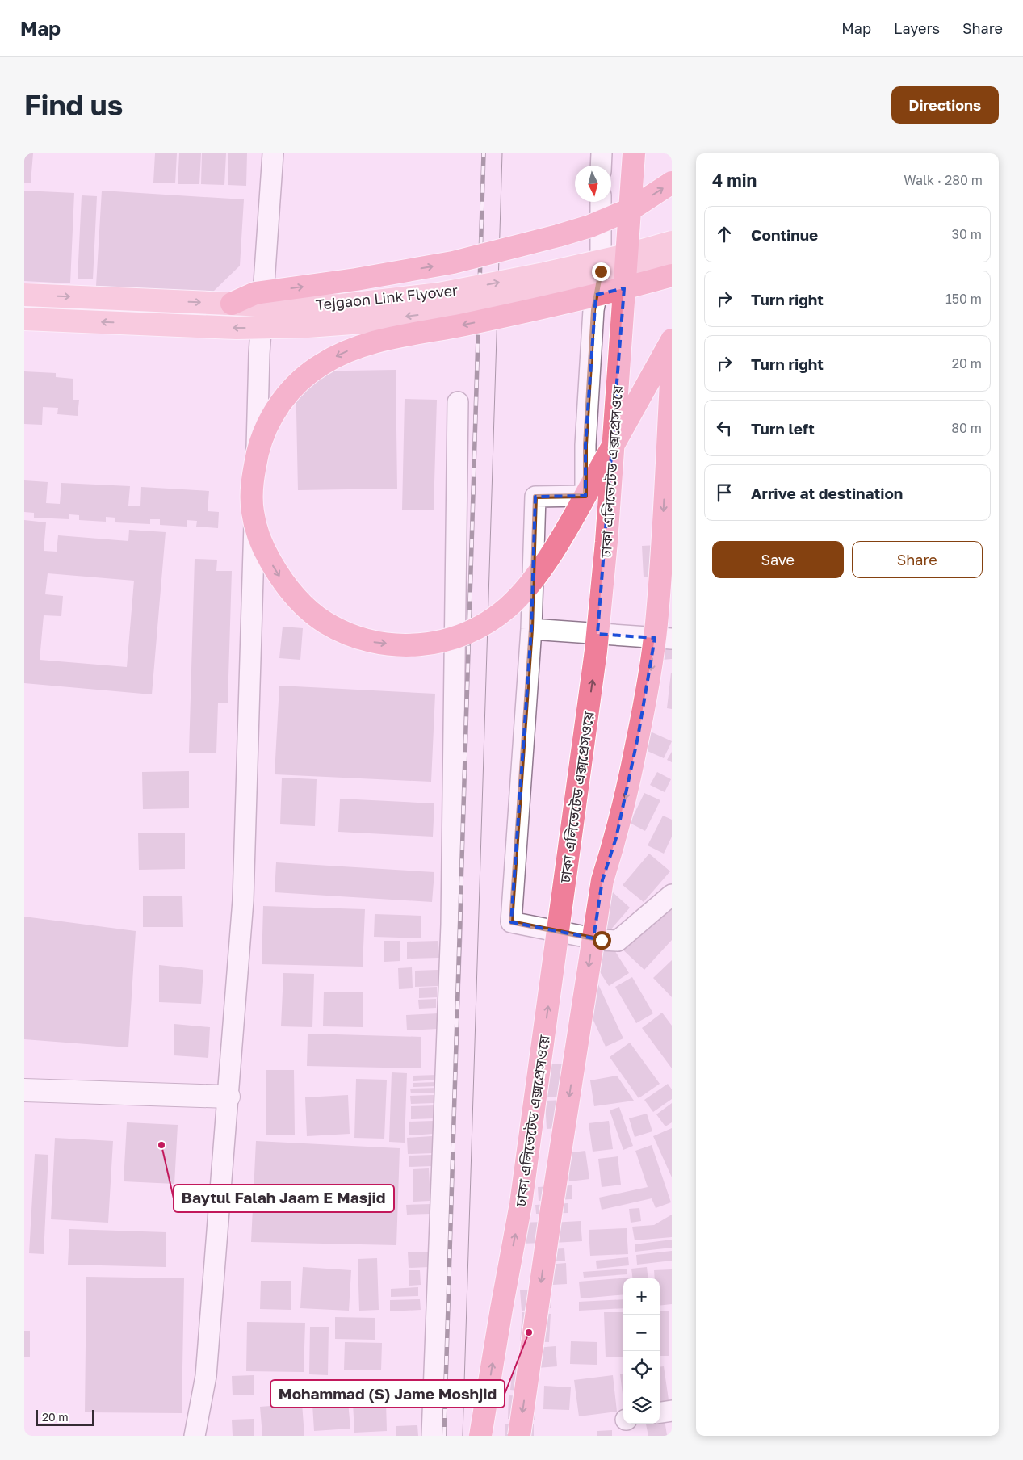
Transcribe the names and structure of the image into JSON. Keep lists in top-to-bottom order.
{
  "streets": {
    "highway": ["ঢাকা এলিভেটেড এক্সপ্রেসওয়ে"],
    "main road": ["Tejgaon Link Flyover"]
  },
  "places": ["Baytul Falah Jaam E Masjid", "Mohammad (S) Jame Moshjid"],
  "scale_bar": "20 m",
  "north": "bottom",
  "page": {
    "header": "Map",
    "nav": ["Map", "Layers", "Share"],
    "buttons": [
      "Directions",
      ["Save", "Share"]
    ],
    "title": "Find us",
    "heading": ["4 min", "Walk · 280 m"],
    "list": [
      ["Continue", "30 m"],
      ["Turn right", "150 m"],
      ["Turn right", "20 m"],
      ["Turn left", "80 m"],
      "Arrive at destination"
    ],
    "map_buttons": ["+", "−"],
    "scale": "20 m"
  }
}
